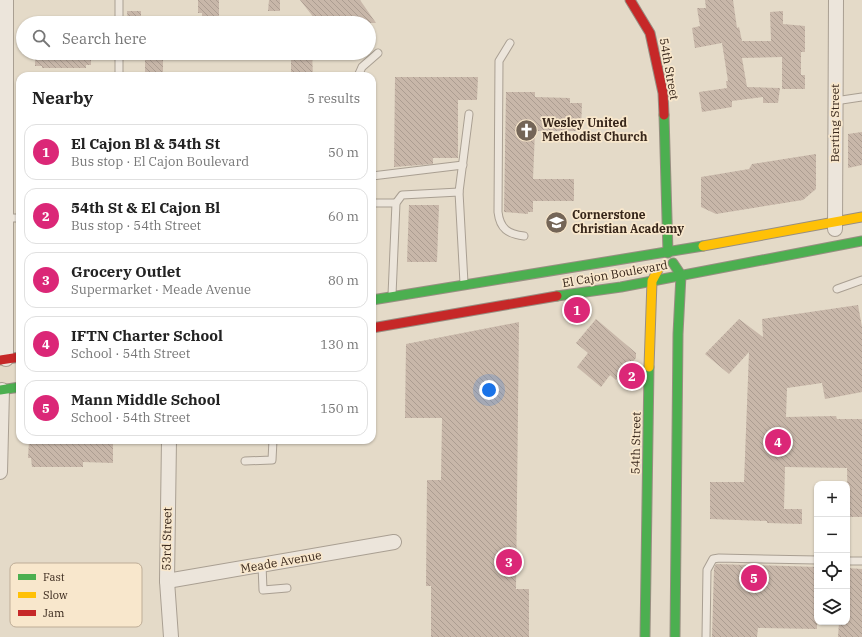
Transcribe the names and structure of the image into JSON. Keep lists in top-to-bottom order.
{
  "streets": {
    "main road": ["54th Street", "El Cajon Boulevard"],
    "street": ["Berting Street", "53rd Street", "Meade Avenue"]
  },
  "crossings": [
    ["54th Street", "El Cajon Boulevard"],
    ["Berting Street", "El Cajon Boulevard"],
    ["53rd Street", "Meade Avenue"]
  ],
  "places": {
    "church": ["Wesley United Methodist Church"],
    "school or university": ["Cornerstone Christian Academy"]
  },
  "legend": ["Fast", "Slow", "Jam"],
  "page": {
    "search": "Search here",
    "heading": ["Nearby", "5 results"],
    "list": [
      {
        "mark": "1",
        "name": "El Cajon Bl & 54th St",
        "note": "Bus stop · El Cajon Boulevard",
        "value": "50 m"
      },
      {
        "mark": "2",
        "name": "54th St & El Cajon Bl",
        "note": "Bus stop · 54th Street",
        "value": "60 m"
      },
      {
        "mark": "3",
        "name": "Grocery Outlet",
        "note": "Supermarket · Meade Avenue",
        "value": "80 m"
      },
      {
        "mark": "4",
        "name": "IFTN Charter School",
        "note": "School · 54th Street",
        "value": "130 m"
      },
      {
        "mark": "5",
        "name": "Mann Middle School",
        "note": "School · 54th Street",
        "value": "150 m"
      }
    ],
    "pins": [
      "1",
      "2",
      "4",
      "3",
      "5"
    ],
    "map_buttons": ["+", "−"]
  }
}
